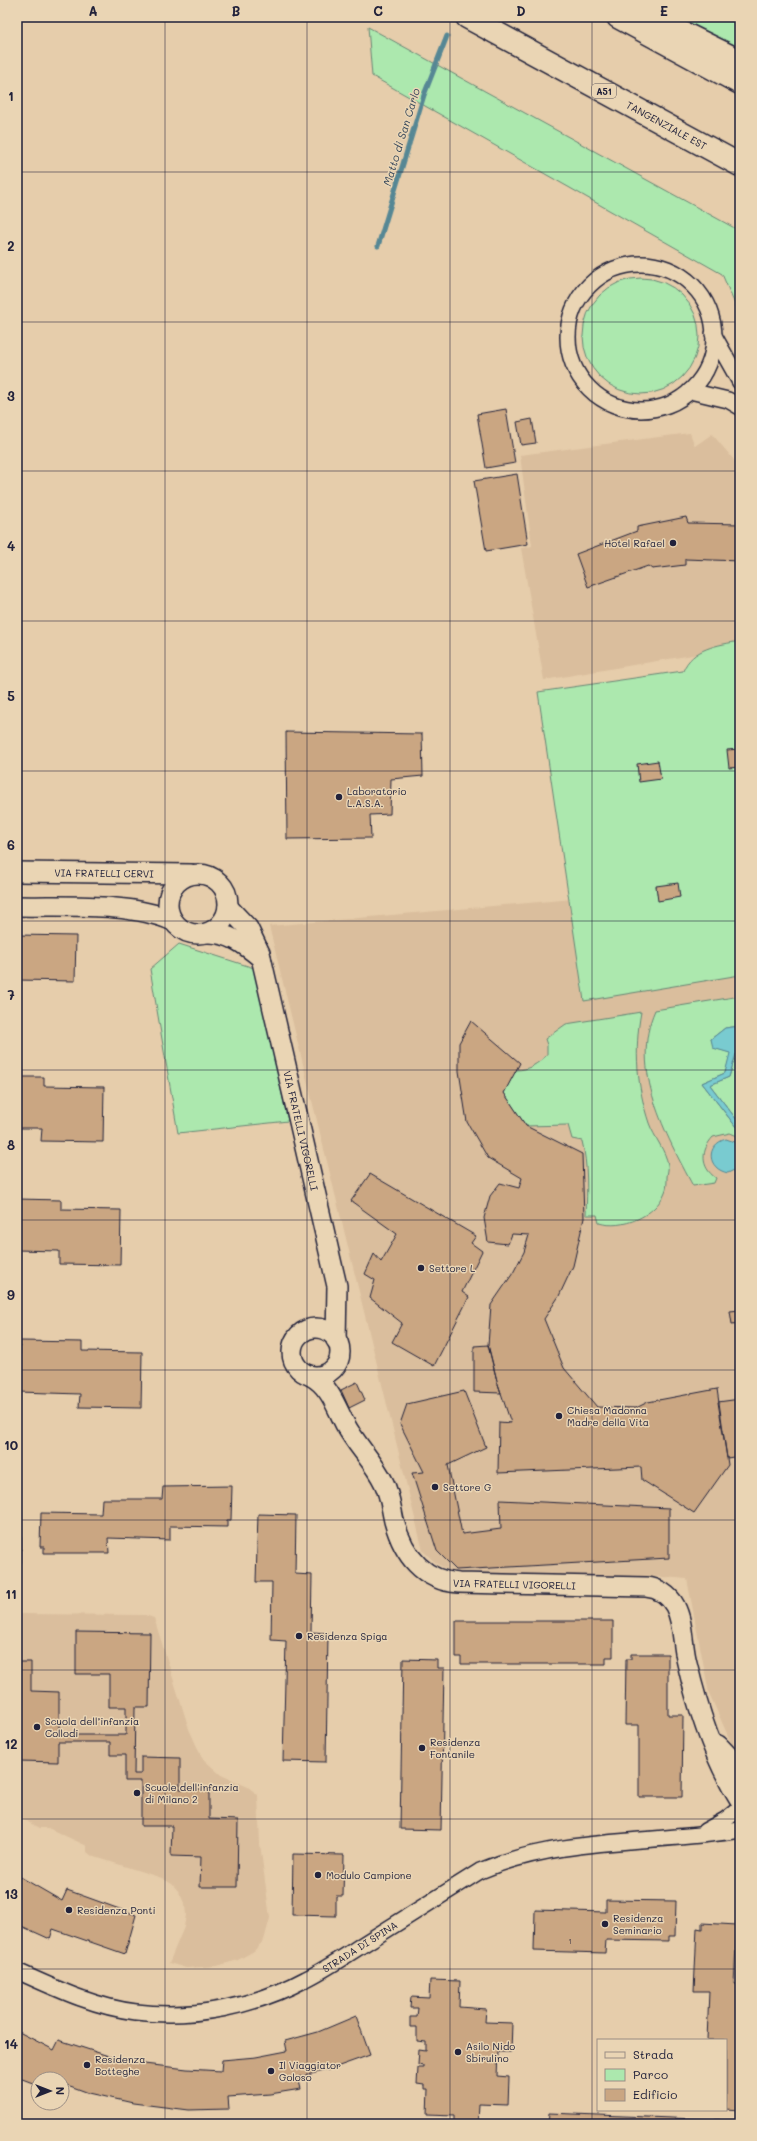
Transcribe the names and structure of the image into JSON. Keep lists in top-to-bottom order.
{
  "streets": {
    "highway": ["A51", "TANGENZIALE EST"],
    "street": ["VIA FRATELLI CERVI", "VIA FRATELLI VIGORELLI", "STRADA DI SPINA"]
  },
  "crossings": [
    ["VIA FRATELLI CERVI", "VIA FRATELLI VIGORELLI"]
  ],
  "water": ["Matto di San Carlo"],
  "places": [
    "Hotel Rafael",
    "Laboratorio L.A.S.A.",
    "Settore L",
    "Chiesa Madonna Madre della Vita",
    "Settore G",
    "Residenza Spiga",
    "Scuola dell’infanzia Collodi",
    "Residenza Fontanile",
    "Scuole dell'infanzia di Milano 2",
    "Modulo Campione",
    "Residenza Ponti",
    "Residenza Seminario",
    "Asilo Nido Sbirulino",
    "Residenza Botteghe",
    "Il Viaggiator Goloso"
  ],
  "house_numbers": ["1"],
  "legend": ["Strada", "Parco", "Edificio"],
  "north": "right",
  "grid": {
    "columns": [
      "A",
      "B",
      "C",
      "D",
      "E"
    ],
    "rows": [
      "1",
      "2",
      "3",
      "4",
      "5",
      "6",
      "7",
      "8",
      "9",
      "10",
      "11",
      "12",
      "13",
      "14"
    ]
  }
}
